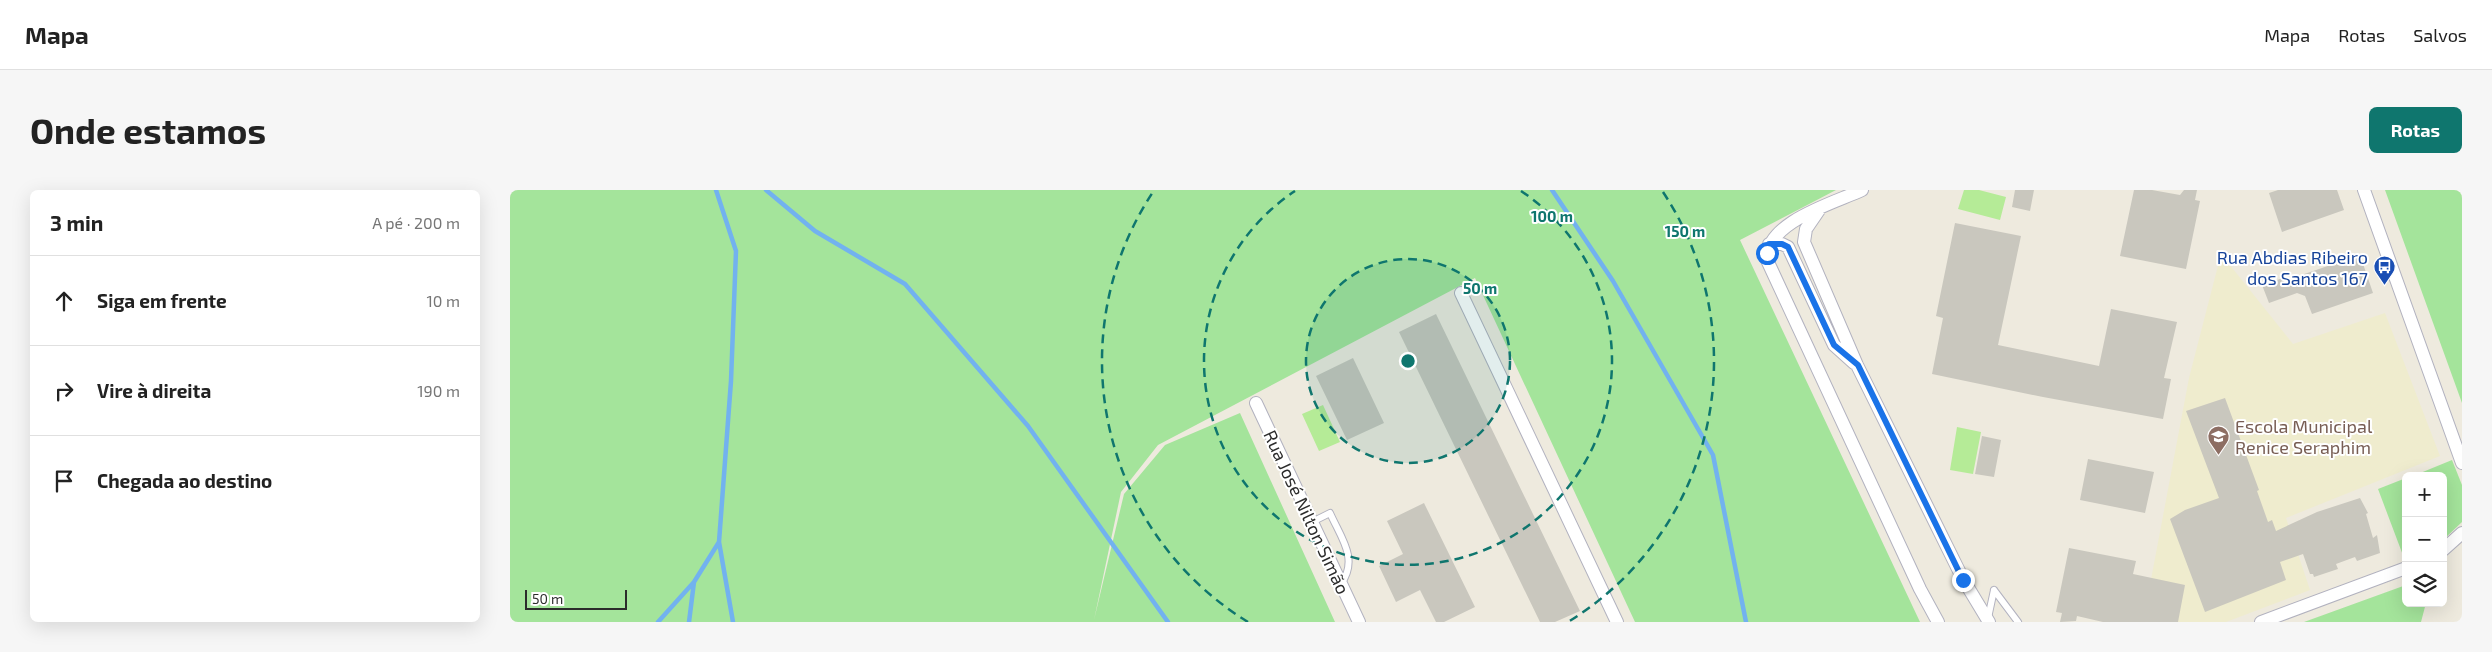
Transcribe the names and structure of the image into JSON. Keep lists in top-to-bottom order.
{
  "streets": {
    "street": ["Rua José Nilton Simão"]
  },
  "places": {
    "bus stop": ["Rua Abdias Ribeiro dos Santos 167"],
    "school or university": ["Escola Municipal Renice Seraphim"]
  },
  "scale_bar": "50 m",
  "page": {
    "header": "Mapa",
    "nav": ["Mapa", "Rotas", "Salvos"],
    "buttons": "Rotas",
    "title": "Onde estamos",
    "heading": ["3 min", "A pé · 200 m"],
    "list": [
      ["Siga em frente", "10 m"],
      ["Vire à direita", "190 m"],
      "Chegada ao destino"
    ],
    "map_buttons": ["+", "−"],
    "scale": "50 m"
  },
  "rings": ["100 m", "150 m", "50 m"]
}
